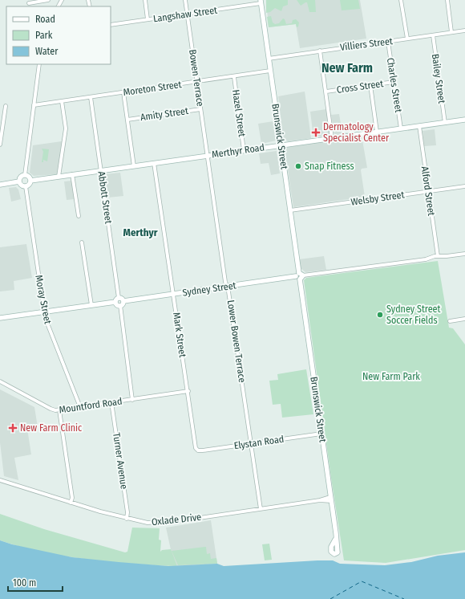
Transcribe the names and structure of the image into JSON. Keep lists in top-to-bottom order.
{
  "streets": {
    "street": [
      "Langshaw Street",
      "Villiers Street",
      "Bowen Terrace",
      "Bailey Street",
      "Charles Street",
      "Cross Street",
      "Moreton Street",
      "Hazel Street",
      "Amity Street",
      "Brunswick Street",
      "Merthyr Road",
      "Alford Street",
      "Abbott Street",
      "Welsby Street",
      "Sydney Street",
      "Moray Street",
      "Mark Street",
      "Lower Bowen Terrace",
      "Mountford Road",
      "Elystan Road",
      "Turner Avenue",
      "Oxlade Drive"
    ]
  },
  "crossings": [
    ["Langshaw Street", "Bowen Terrace"],
    ["Langshaw Street", "Brunswick Street"],
    ["Villiers Street", "Bailey Street"],
    ["Villiers Street", "Charles Street"],
    ["Villiers Street", "Brunswick Street"],
    ["Bowen Terrace", "Moreton Street"],
    ["Bowen Terrace", "Amity Street"],
    ["Bowen Terrace", "Merthyr Road"],
    ["Bowen Terrace", "Lower Bowen Terrace"],
    ["Bailey Street", "Merthyr Road"],
    ["Charles Street", "Cross Street"],
    ["Charles Street", "Merthyr Road"],
    ["Moreton Street", "Hazel Street"],
    ["Moreton Street", "Brunswick Street"],
    ["Moreton Street", "Abbott Street"],
    ["Hazel Street", "Merthyr Road"],
    ["Brunswick Street", "Merthyr Road"],
    ["Brunswick Street", "Welsby Street"],
    ["Brunswick Street", "Sydney Street"],
    ["Brunswick Street", "Elystan Road"],
    ["Brunswick Street", "Oxlade Drive"],
    ["Merthyr Road", "Alford Street"],
    ["Merthyr Road", "Abbott Street"],
    ["Merthyr Road", "Moray Street"],
    ["Merthyr Road", "Mark Street"],
    ["Merthyr Road", "Lower Bowen Terrace"],
    ["Alford Street", "Welsby Street"],
    ["Alford Street", "Sydney Street"],
    ["Sydney Street", "Mark Street"],
    ["Sydney Street", "Lower Bowen Terrace"],
    ["Moray Street", "Mountford Road"],
    ["Mark Street", "Mountford Road"],
    ["Mark Street", "Elystan Road"],
    ["Lower Bowen Terrace", "Elystan Road"],
    ["Lower Bowen Terrace", "Oxlade Drive"],
    ["Mountford Road", "Turner Avenue"],
    ["Turner Avenue", "Oxlade Drive"]
  ],
  "districts": ["New Farm", "Merthyr"],
  "parks": ["New Farm Park"],
  "places": {
    "health": ["Dermatology Specialist Center", "New Farm Clinic"],
    "other": ["Snap Fitness", "Sydney Street Soccer Fields"]
  },
  "legend": ["Road", "Park", "Water"],
  "scale_bar": "100 m"
}
